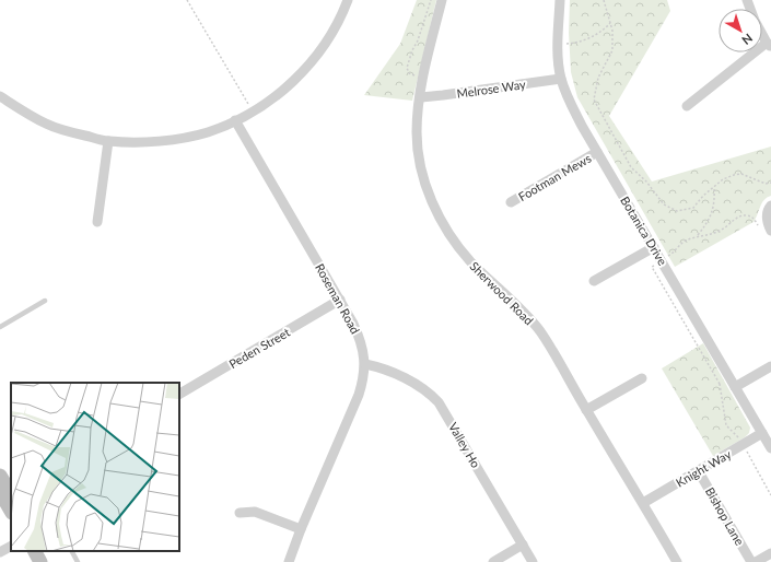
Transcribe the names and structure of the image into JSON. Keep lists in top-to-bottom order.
{
  "streets": {
    "street": [
      "Melrose Way",
      "Footman Mews",
      "Botanica Drive",
      "Sherwood Road",
      "Roseman Road",
      "Peden Street",
      "Valley Ho",
      "Knight Way",
      "Bishop Lane"
    ]
  },
  "crossings": [
    ["Melrose Way", "Botanica Drive"],
    ["Melrose Way", "Sherwood Road"],
    ["Footman Mews", "Botanica Drive"],
    ["Botanica Drive", "Knight Way"],
    ["Sherwood Road", "Knight Way"],
    ["Roseman Road", "Peden Street"],
    ["Roseman Road", "Valley Ho"],
    ["Knight Way", "Bishop Lane"]
  ],
  "north": "bottom right"
}
